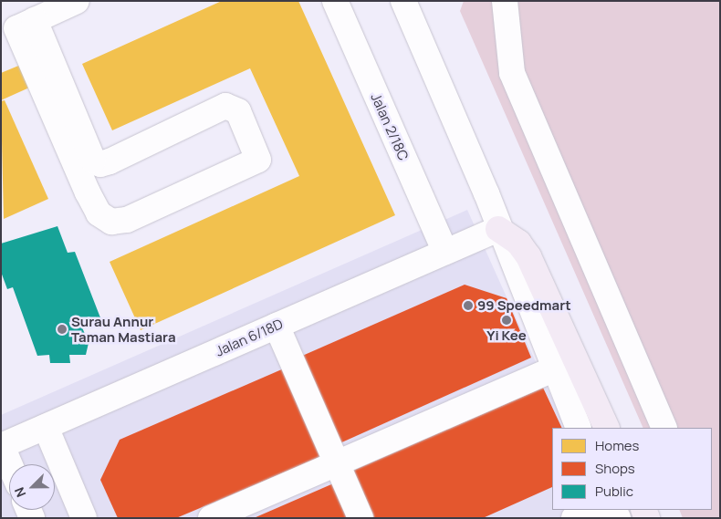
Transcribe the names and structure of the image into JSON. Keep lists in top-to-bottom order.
{
  "streets": {
    "street": ["Jalan 2/18C", "Jalan 6/18D"]
  },
  "crossings": [
    ["Jalan 2/18C", "Jalan 6/18D"]
  ],
  "places": ["99 Speedmart", "Yi Kee", "Surau Annur Taman Mastiara"],
  "legend": ["Homes", "Shops", "Public"],
  "north": "bottom left"
}
